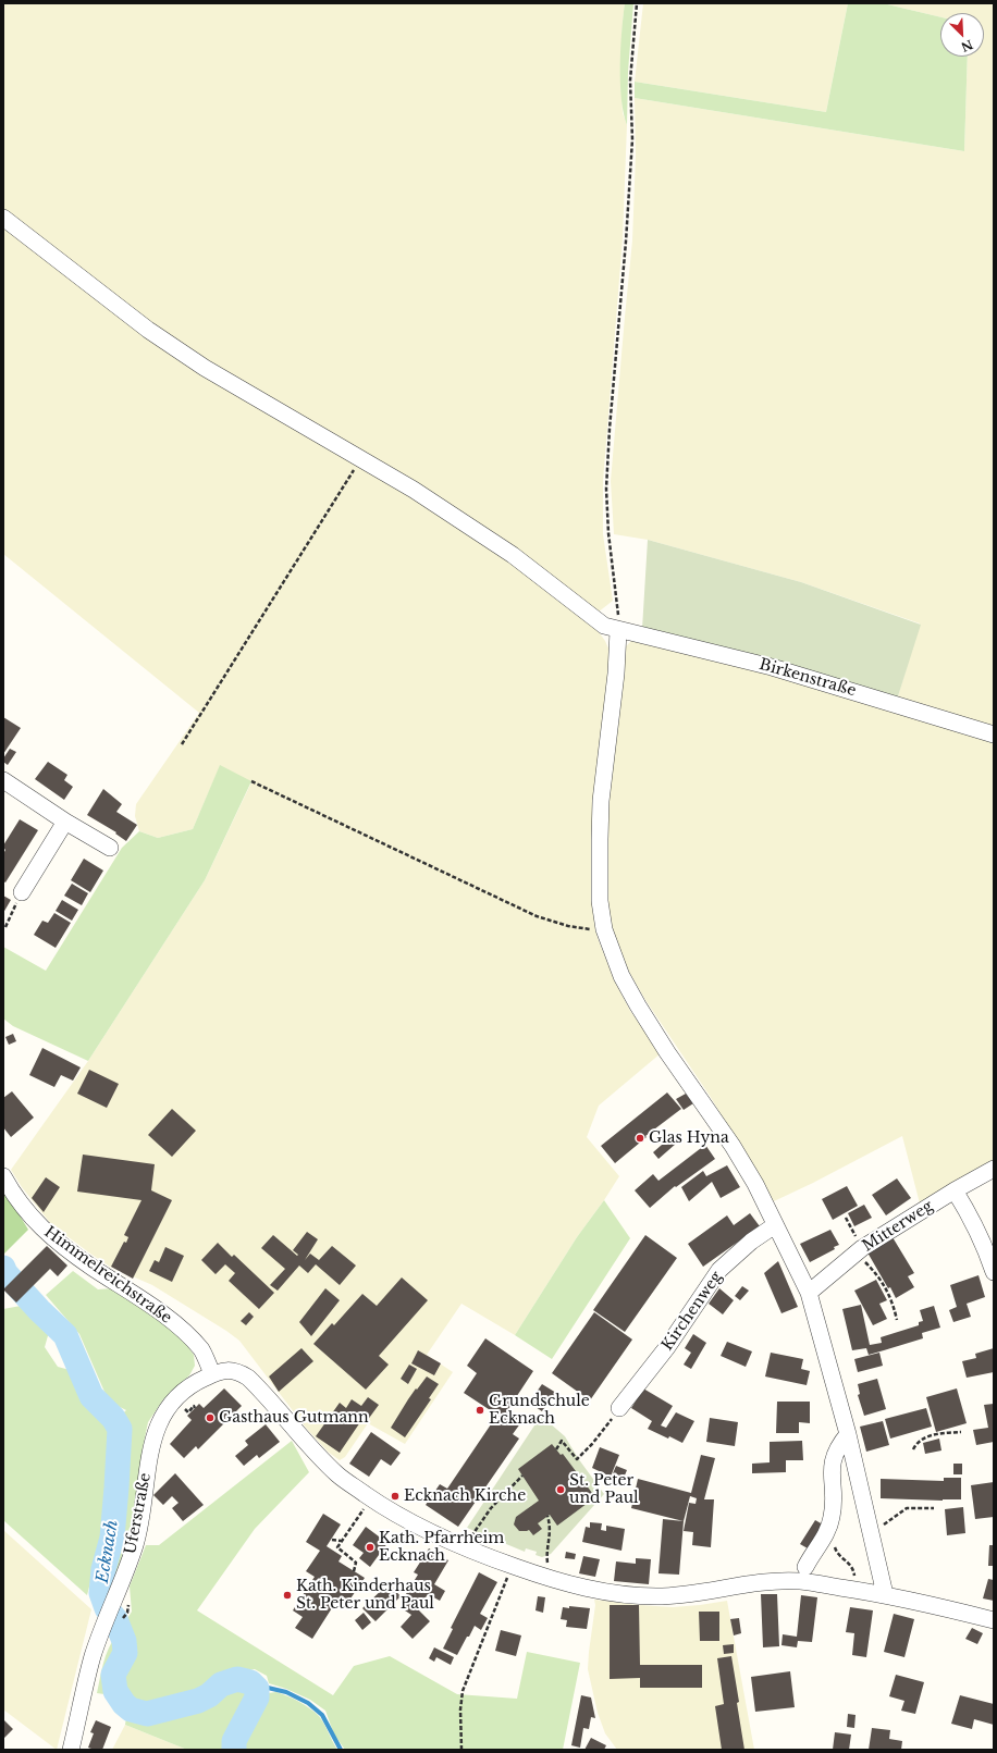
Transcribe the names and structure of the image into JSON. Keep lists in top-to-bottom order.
{
  "streets": {
    "street": [
      "Birkenstraße",
      "Mitterweg",
      "Himmelreichstraße",
      "Kirchenweg",
      "Uferstraße"
    ]
  },
  "crossings": [
    ["Himmelreichstraße", "Uferstraße"]
  ],
  "water": ["Ecknach"],
  "places": [
    "Glas Hyna",
    "Grundschule Ecknach",
    "Gasthaus Gutmann",
    "St. Peter und Paul",
    "Ecknach Kirche",
    "Kath. Pfarrheim Ecknach",
    "Kath. Kinderhaus St. Peter und Paul"
  ],
  "north": "bottom right"
}
